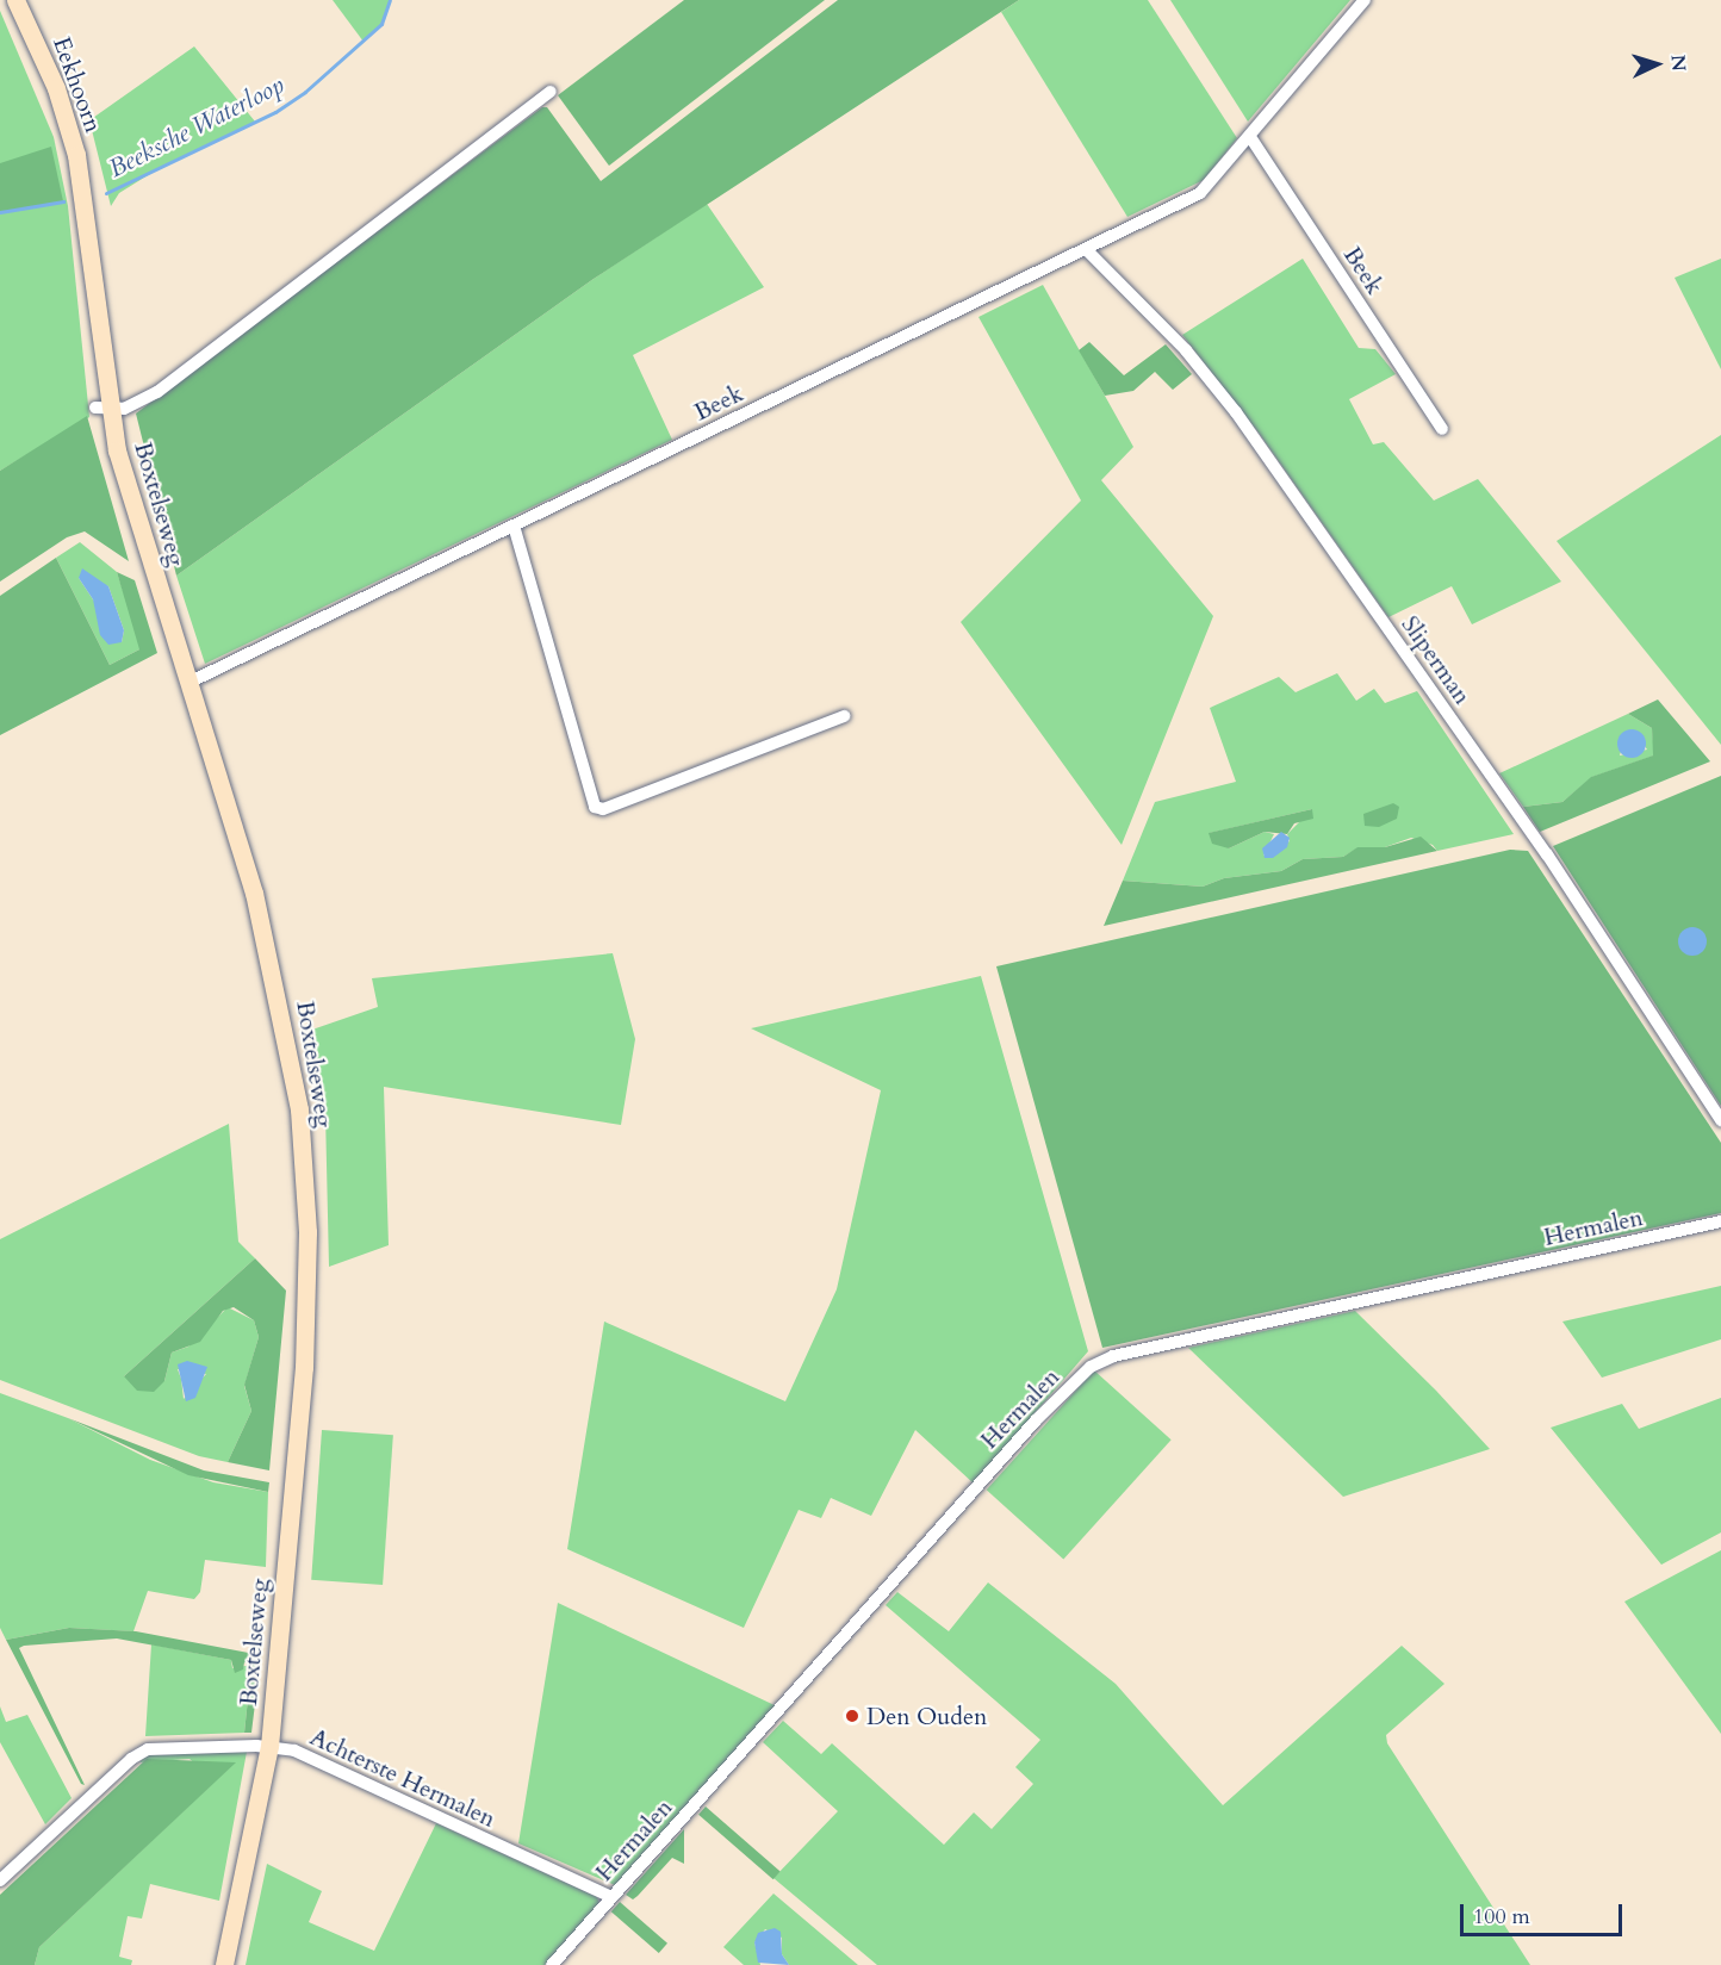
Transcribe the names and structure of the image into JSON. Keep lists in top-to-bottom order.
{
  "streets": {
    "main road": ["Eekhoorn", "Boxtelseweg"],
    "street": [
      "Beek",
      "Sliperman",
      "Hermalen",
      "Achterste Hermalen"
    ]
  },
  "crossings": [
    ["Eekhoorn", "Boxtelseweg"],
    ["Beek", "Boxtelseweg"],
    ["Beek", "Sliperman"],
    ["Boxtelseweg", "Achterste Hermalen"],
    ["Hermalen", "Achterste Hermalen"]
  ],
  "water": ["Beeksche Waterloop"],
  "places": ["Den Ouden"],
  "scale_bar": "100 m",
  "north": "right"
}
